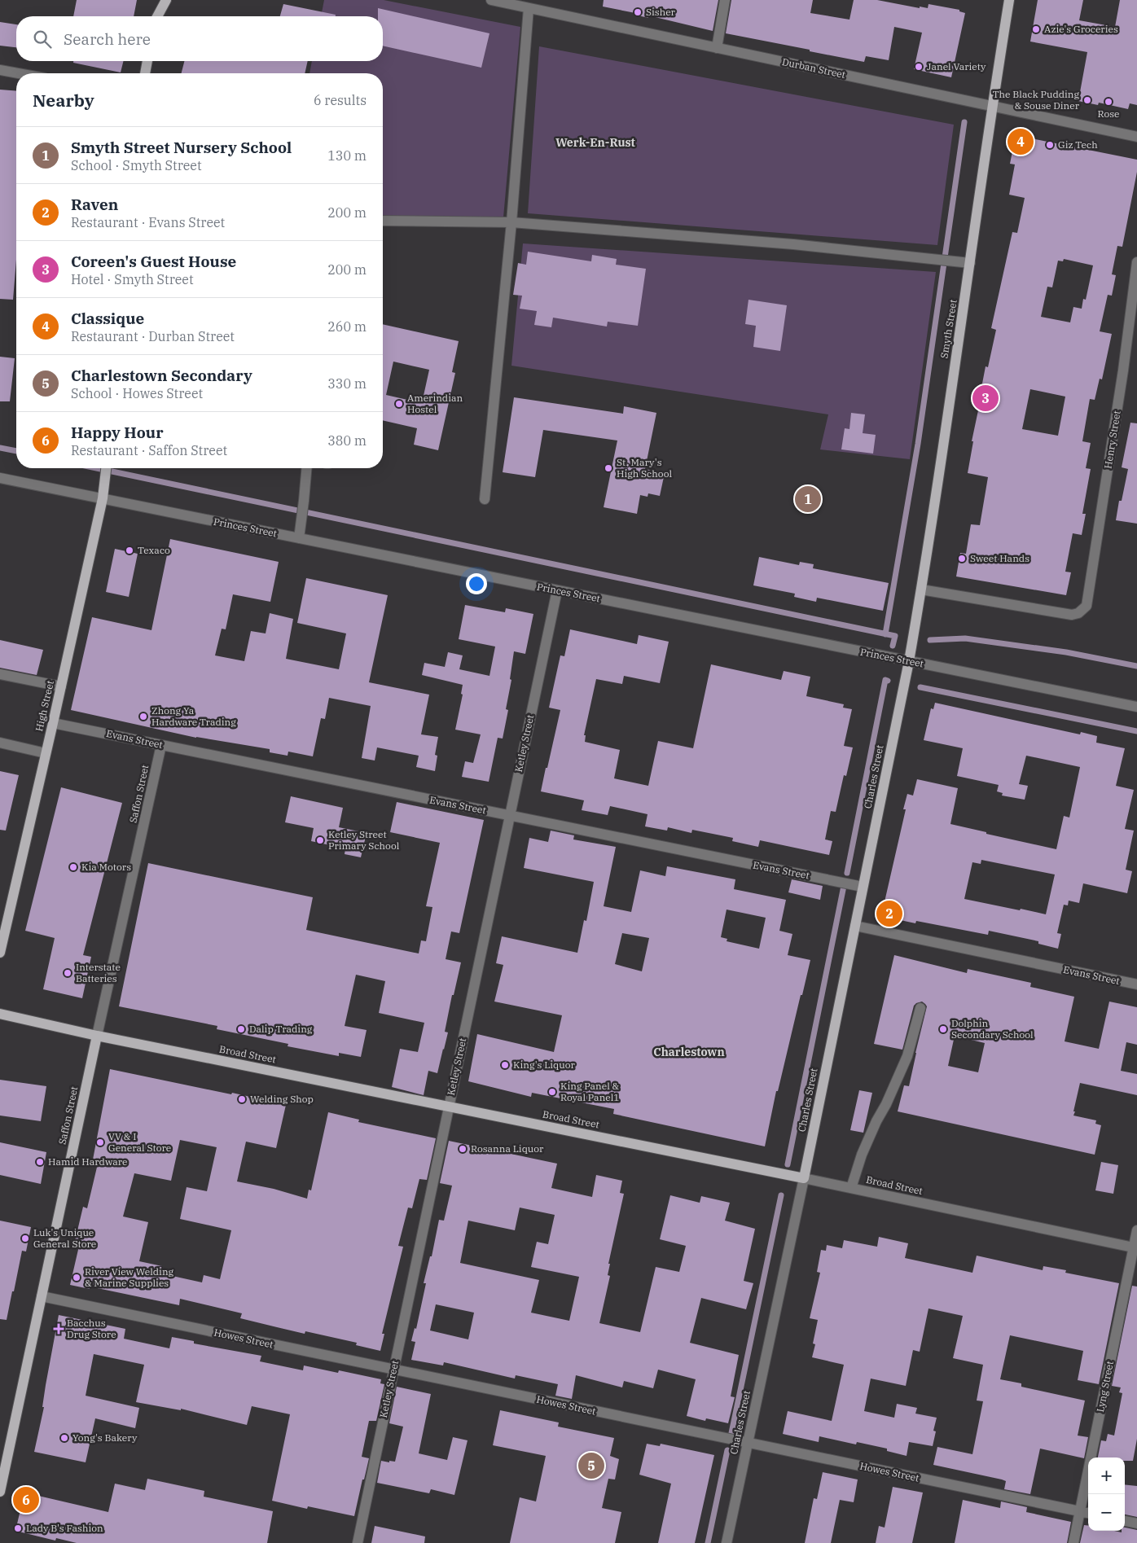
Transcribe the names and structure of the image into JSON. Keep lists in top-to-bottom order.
{
  "streets": {
    "main road": [
      "Smyth Street",
      "High Street",
      "Charles Street",
      "Saffon Street",
      "Broad Street"
    ],
    "street": [
      "Durban Street",
      "Henry Street",
      "Princes Street",
      "Evans Street",
      "Ketley Street",
      "Howes Street",
      "Lyng Street"
    ]
  },
  "crossings": [
    ["Durban Street", "Smyth Street"],
    ["Smyth Street", "Henry Street"],
    ["Smyth Street", "Princes Street"],
    ["Smyth Street", "Charles Street"],
    ["Princes Street", "High Street"],
    ["Princes Street", "Ketley Street"],
    ["Princes Street", "Charles Street"],
    ["High Street", "Evans Street"],
    ["Evans Street", "Ketley Street"],
    ["Evans Street", "Charles Street"],
    ["Evans Street", "Saffon Street"],
    ["Ketley Street", "Broad Street"],
    ["Ketley Street", "Howes Street"],
    ["Charles Street", "Broad Street"],
    ["Charles Street", "Howes Street"],
    ["Saffon Street", "Broad Street"],
    ["Saffon Street", "Howes Street"],
    ["Broad Street", "Lyng Street"],
    ["Howes Street", "Lyng Street"]
  ],
  "districts": ["Werk-En-Rust", "Charlestown"],
  "places": {
    "other": [
      "Sisher",
      "Azie's Groceries",
      "Janel Variety",
      "The Black Pudding & Souse Diner",
      "Rose",
      "Giz Tech",
      "Amerindian Hostel",
      "St. Mary's High School",
      "Texaco",
      "Sweet Hands",
      "Zhong Ya Hardware Trading",
      "Ketley Street Primary School",
      "Kia Motors",
      "Interstate Batteries",
      "Dalip Trading",
      "Dolphin Secondary School",
      "King's Liquor",
      "King Panel & Royal Panel1",
      "Welding Shop",
      "VV & I General Store",
      "Rosanna Liquor",
      "Hamid Hardware",
      "Luk's Unique General Store",
      "River View Welding & Marine Supplies",
      "Yong's Bakery",
      "Lady B's Fashion"
    ],
    "health": ["Bacchus Drug Store"]
  },
  "page": {
    "search": "Search here",
    "heading": ["Nearby", "6 results"],
    "list": [
      {
        "mark": "1",
        "name": "Smyth Street Nursery School",
        "note": "School · Smyth Street",
        "value": "130 m"
      },
      {
        "mark": "2",
        "name": "Raven",
        "note": "Restaurant · Evans Street",
        "value": "200 m"
      },
      {
        "mark": "3",
        "name": "Coreen's Guest House",
        "note": "Hotel · Smyth Street",
        "value": "200 m"
      },
      {
        "mark": "4",
        "name": "Classique",
        "note": "Restaurant · Durban Street",
        "value": "260 m"
      },
      {
        "mark": "5",
        "name": "Charlestown Secondary",
        "note": "School · Howes Street",
        "value": "330 m"
      },
      {
        "mark": "6",
        "name": "Happy Hour",
        "note": "Restaurant · Saffon Street",
        "value": "380 m"
      }
    ],
    "pins": [
      "4",
      "3",
      "1",
      "2",
      "5",
      "6"
    ],
    "map_buttons": ["+", "−"]
  }
}
